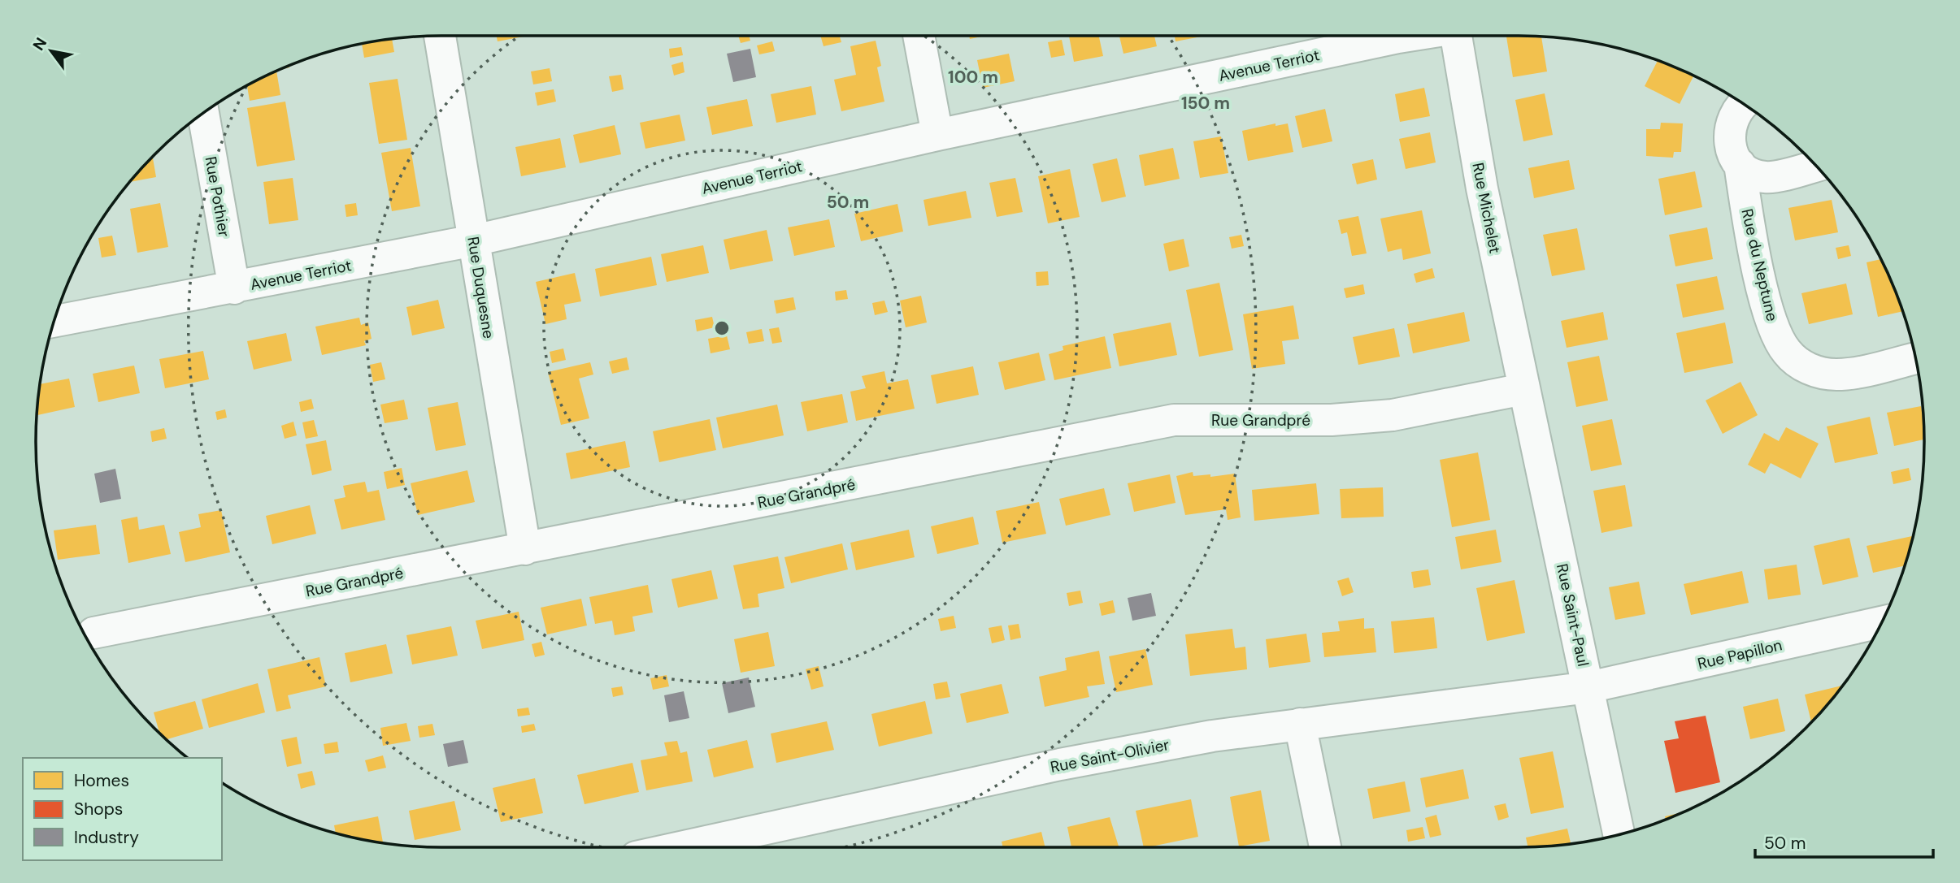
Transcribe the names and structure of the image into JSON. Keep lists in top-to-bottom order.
{
  "streets": {
    "street": [
      "Avenue Terriot",
      "Rue Pothier",
      "Rue Michelet",
      "Rue du Neptune",
      "Rue Duquesne",
      "Rue Grandpré",
      "Rue Saint-Paul",
      "Rue Papillon",
      "Rue Saint-Olivier"
    ]
  },
  "crossings": [
    ["Avenue Terriot", "Rue Pothier"],
    ["Avenue Terriot", "Rue Duquesne"],
    ["Rue Michelet", "Rue Grandpré"],
    ["Rue Michelet", "Rue Saint-Paul"],
    ["Rue Duquesne", "Rue Grandpré"],
    ["Rue Grandpré", "Rue Saint-Paul"],
    ["Rue Saint-Paul", "Rue Papillon"],
    ["Rue Saint-Paul", "Rue Saint-Olivier"],
    ["Rue Papillon", "Rue Saint-Olivier"]
  ],
  "legend": ["Homes", "Shops", "Industry"],
  "scale_bar": "50 m",
  "north": "top left",
  "rings": ["100 m", "150 m", "50 m"]
}
